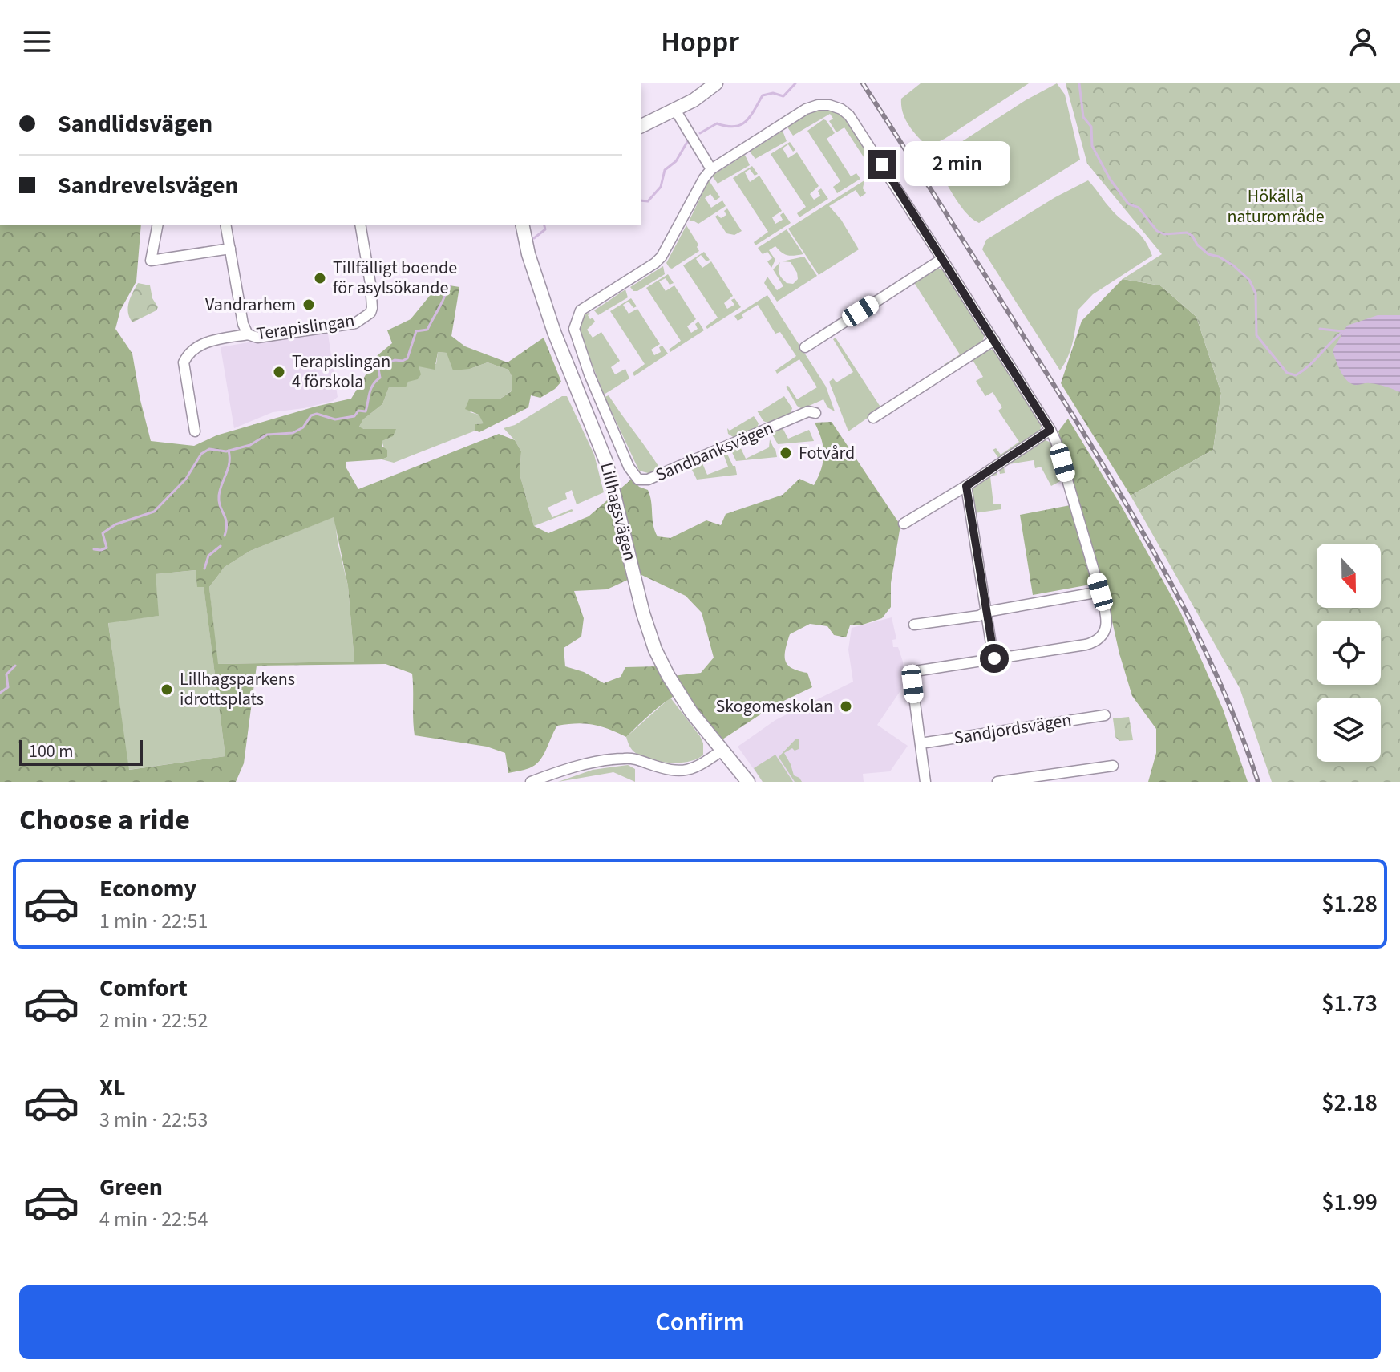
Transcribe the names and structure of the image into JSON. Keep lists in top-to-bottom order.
{
  "streets": {
    "street": [
      "Terapislingan",
      "Sandbanksvägen",
      "Lillhagsvägen",
      "Sandjordsvägen"
    ]
  },
  "parks": ["Hökälla naturområde"],
  "places": [
    "Tillfälligt boende för asylsökande",
    "Vandrarhem",
    "Terapislingan 4 förskola",
    "Fotvård",
    "Lillhagsparkens idrottsplats",
    "Skogomeskolan"
  ],
  "scale_bar": "100 m",
  "north": "bottom",
  "page": {
    "header": "Hoppr",
    "banner": ["Sandlidsvägen", "Sandrevelsvägen"],
    "bubble": "2 min",
    "scale": "100 m",
    "heading": "Choose a ride",
    "list": [
      {
        "name": "Economy",
        "note": "1 min · 22:51",
        "value": "$1.28"
      },
      {
        "name": "Comfort",
        "note": "2 min · 22:52",
        "value": "$1.73"
      },
      {
        "name": "XL",
        "note": "3 min · 22:53",
        "value": "$2.18"
      },
      {
        "name": "Green",
        "note": "4 min · 22:54",
        "value": "$1.99"
      }
    ],
    "buttons": "Confirm"
  }
}
